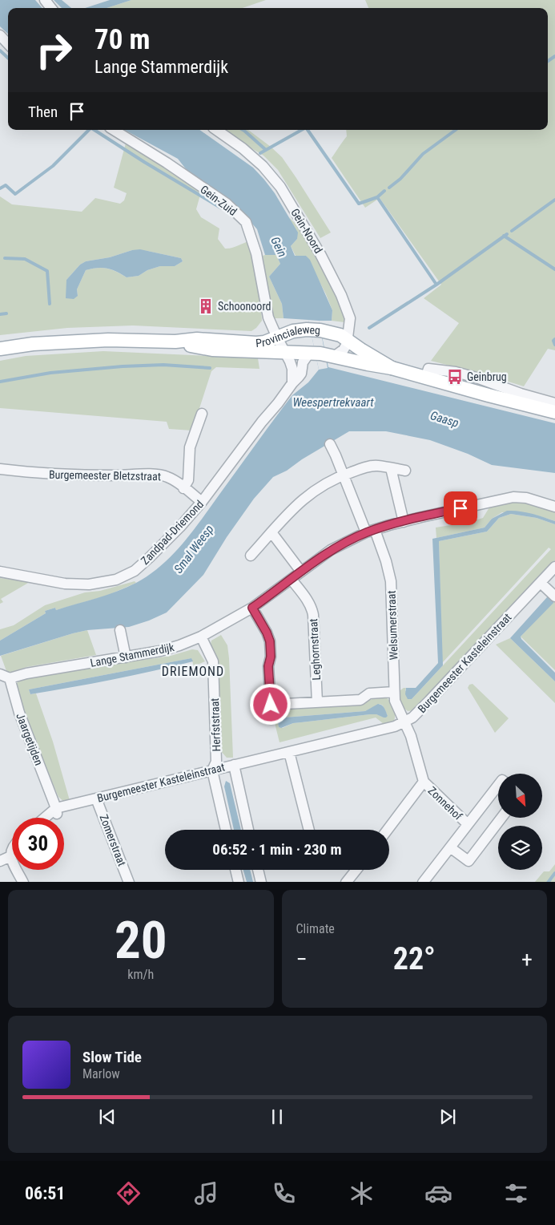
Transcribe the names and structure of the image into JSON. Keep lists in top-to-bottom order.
{
  "streets": {
    "main road": ["Provincialeweg"],
    "street": [
      "Gein-Zuid",
      "Gein-Noord",
      "Burgemeester Bletzstraat",
      "Zandpad-Driemond",
      "Welsumerstraat",
      "Leghornstraat",
      "Lange Stammerdijk",
      "Burgemeester Kasteleinstraat",
      "Herfststraat",
      "Jaargetijden",
      "Zonnehof",
      "Zomerstraat"
    ]
  },
  "crossings": [
    ["Gein-Zuid", "Provincialeweg"],
    ["Gein-Noord", "Provincialeweg"],
    ["Provincialeweg", "Zandpad-Driemond"],
    ["Burgemeester Bletzstraat", "Zandpad-Driemond"],
    ["Welsumerstraat", "Lange Stammerdijk"],
    ["Welsumerstraat", "Burgemeester Kasteleinstraat"],
    ["Welsumerstraat", "Zonnehof"],
    ["Leghornstraat", "Lange Stammerdijk"],
    ["Lange Stammerdijk", "Herfststraat"],
    ["Lange Stammerdijk", "Jaargetijden"],
    ["Burgemeester Kasteleinstraat", "Herfststraat"],
    ["Burgemeester Kasteleinstraat", "Jaargetijden"],
    ["Burgemeester Kasteleinstraat", "Zomerstraat"]
  ],
  "districts": ["DRIEMOND"],
  "water": [
    "Gein",
    "Weespertrekvaart",
    "Gaasp",
    "Smal Weesp"
  ],
  "places": {
    "building": ["Schoonoord"],
    "bus stop": ["Geinbrug"]
  },
  "north": "bottom right",
  "page": {
    "turn": ["70 m", "Lange Stammerdijk"],
    "then": "Then",
    "limit": "30",
    "trip": "06:52 · 1 min · 230 m",
    "tile": [
      ["20", "km/h"],
      "Climate"
    ],
    "heat": ["−", "22°", "+"],
    "song": ["Slow Tide", "Marlow"],
    "tabs": "06:51"
  }
}
